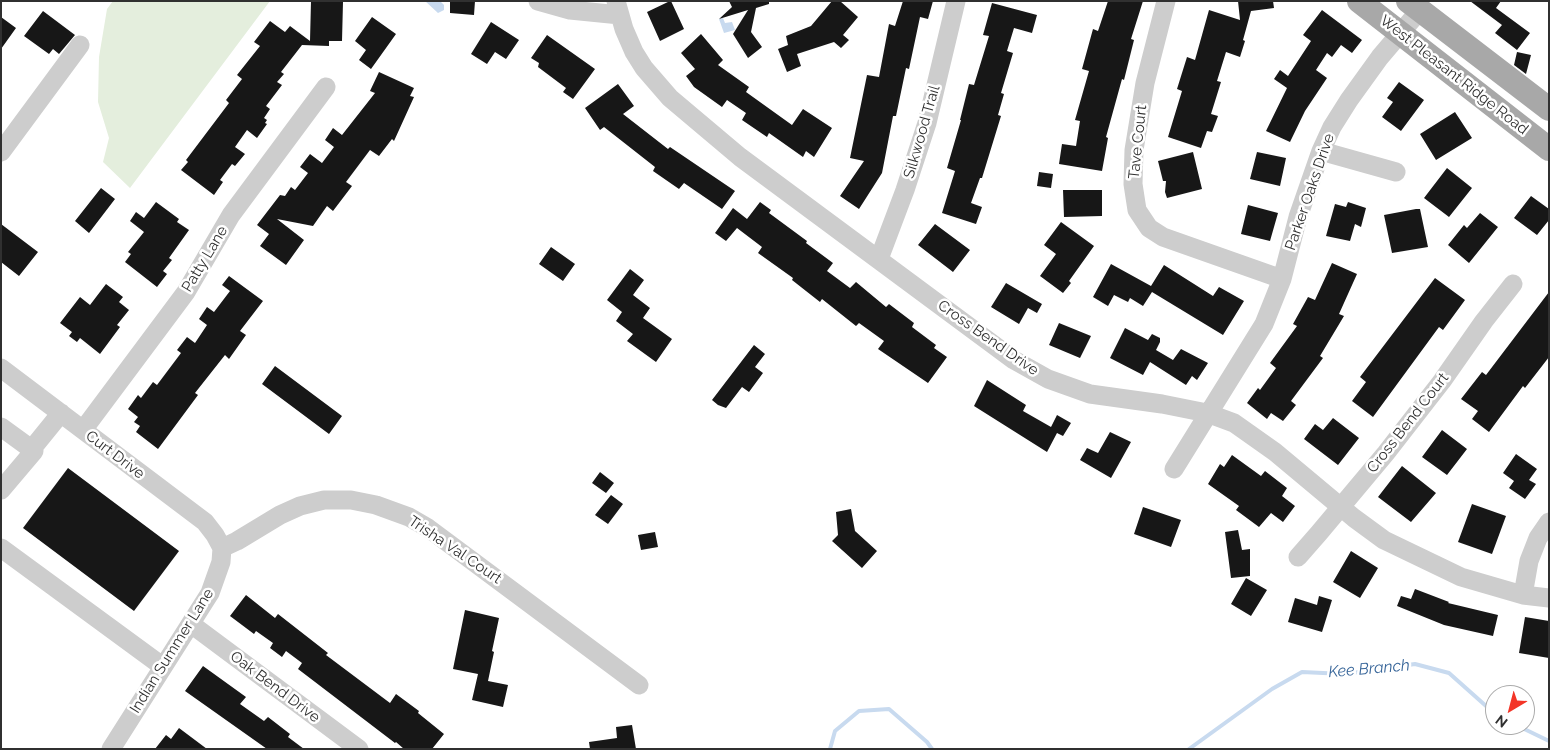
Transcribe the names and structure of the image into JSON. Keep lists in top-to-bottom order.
{
  "streets": {
    "main road": ["West Pleasant Ridge Road"],
    "street": [
      "Silkwood Trail",
      "Tave Court",
      "Parker Oaks Drive",
      "Patty Lane",
      "Cross Bend Drive",
      "Cross Bend Court",
      "Curt Drive",
      "Trisha Val Court",
      "Indian Summer Lane",
      "Oak Bend Drive"
    ]
  },
  "crossings": [
    ["West Pleasant Ridge Road", "Parker Oaks Drive"],
    ["Silkwood Trail", "Cross Bend Drive"],
    ["Tave Court", "Parker Oaks Drive"],
    ["Parker Oaks Drive", "Cross Bend Drive"],
    ["Patty Lane", "Curt Drive"],
    ["Cross Bend Drive", "Cross Bend Court"],
    ["Curt Drive", "Trisha Val Court"],
    ["Curt Drive", "Indian Summer Lane"],
    ["Trisha Val Court", "Indian Summer Lane"],
    ["Indian Summer Lane", "Oak Bend Drive"]
  ],
  "water": ["Kee Branch"],
  "north": "bottom left"
}
